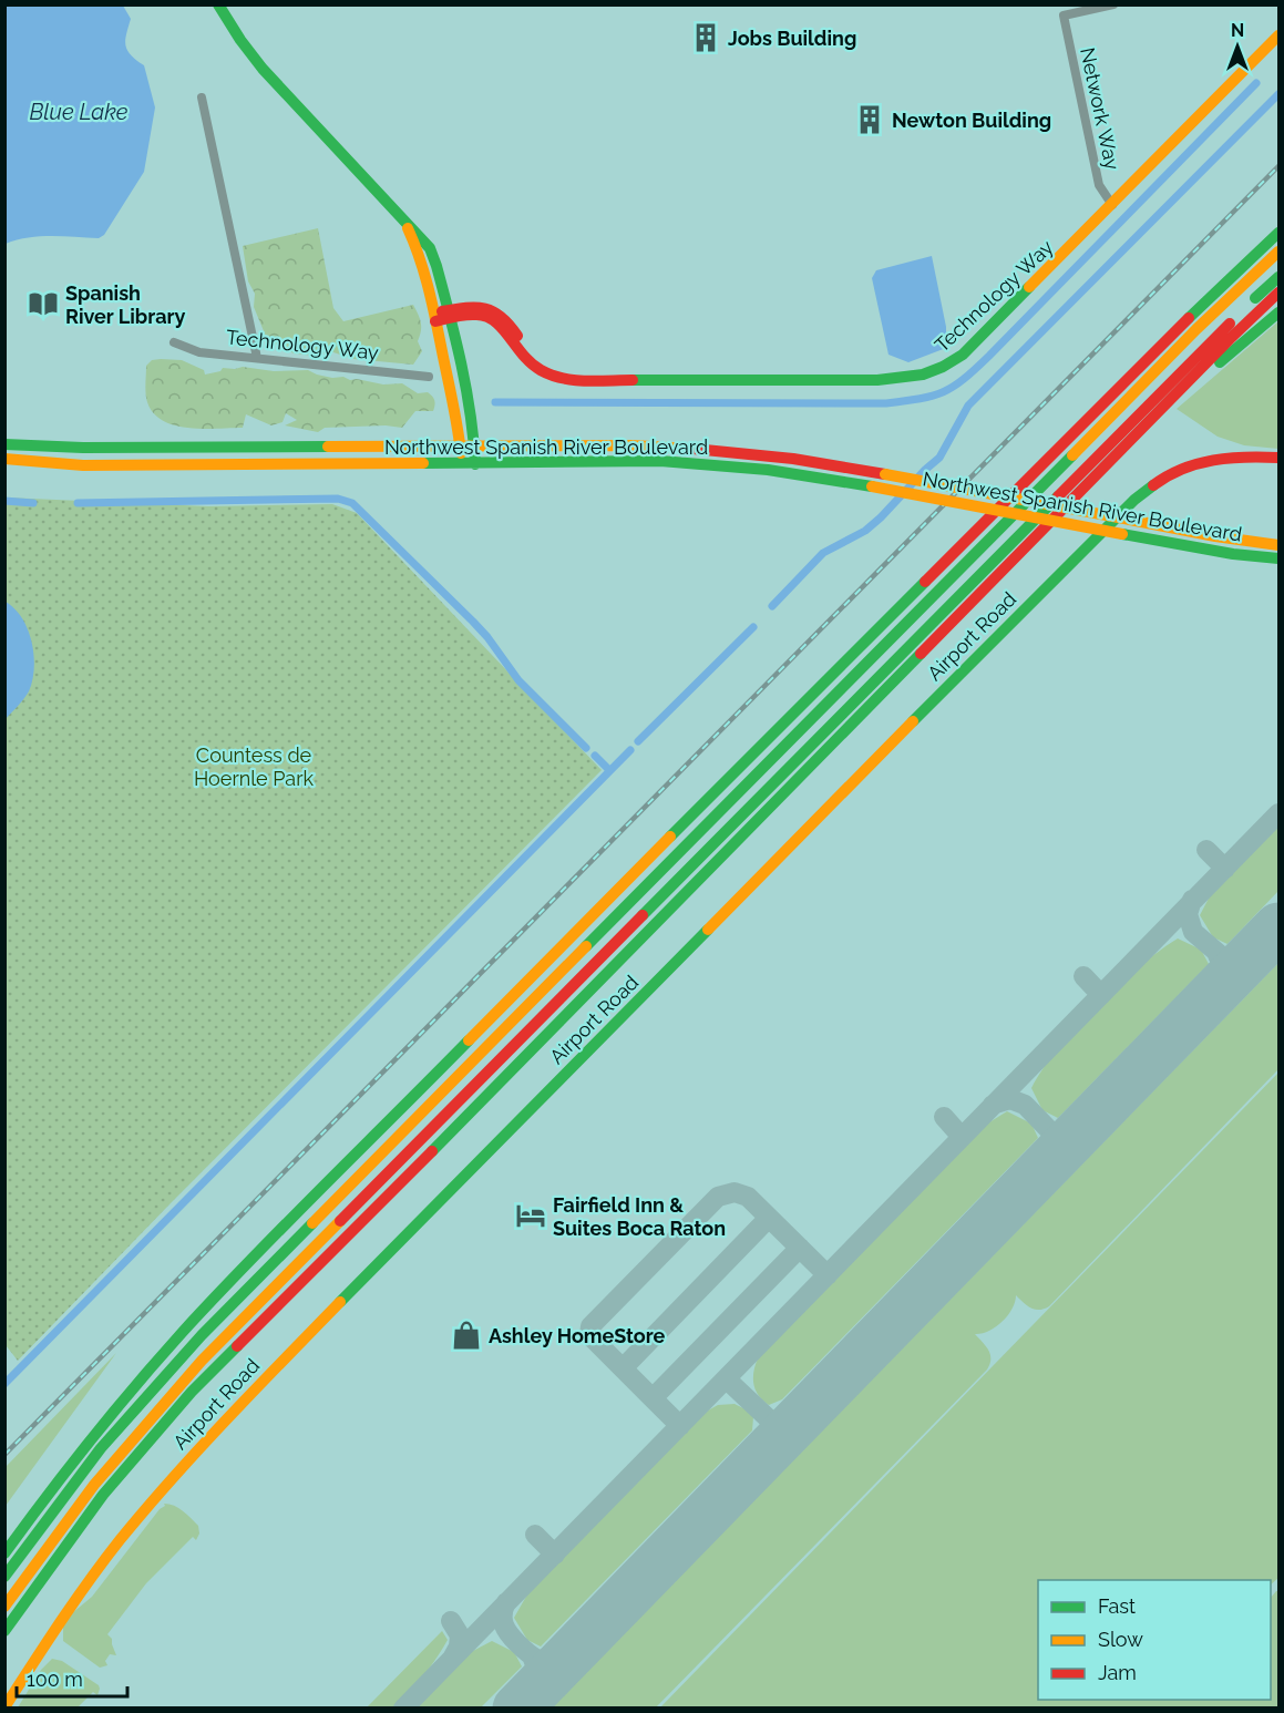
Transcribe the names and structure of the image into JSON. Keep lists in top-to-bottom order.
{
  "streets": {
    "main road": ["Technology Way", "Northwest Spanish River Boulevard", "Airport Road"],
    "street": ["Network Way"]
  },
  "crossings": [
    ["Network Way", "Technology Way"]
  ],
  "water": ["Blue Lake"],
  "parks": ["Countess de Hoernle Park"],
  "places": {
    "building": ["Jobs Building", "Newton Building"],
    "library": ["Spanish River Library"],
    "hotel": ["Fairfield Inn & Suites Boca Raton"],
    "shop": ["Ashley HomeStore"]
  },
  "legend": ["Fast", "Slow", "Jam"],
  "scale_bar": "100 m",
  "north": "top"
}
